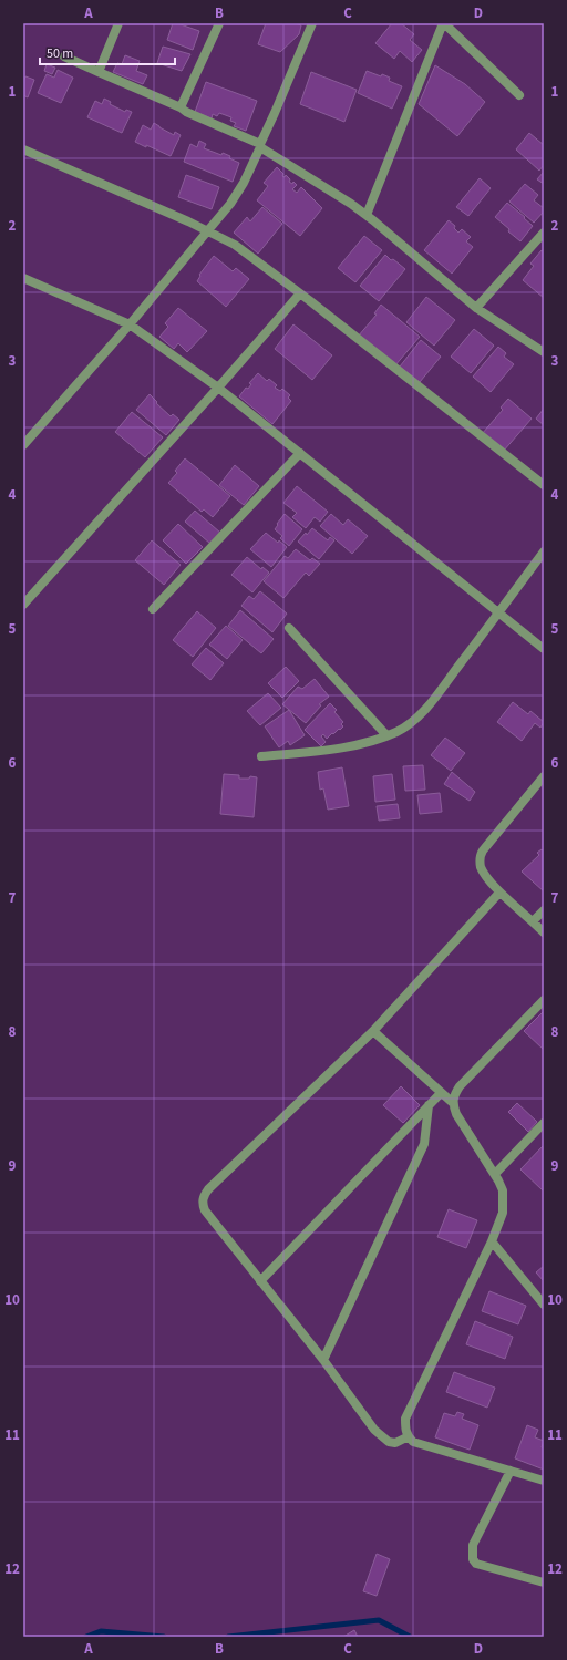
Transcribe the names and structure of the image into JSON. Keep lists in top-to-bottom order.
{
  "scale_bar": "50 m",
  "grid": {
    "columns": [
      "A",
      "B",
      "C",
      "D"
    ],
    "rows": [
      "1",
      "2",
      "3",
      "4",
      "5",
      "6",
      "7",
      "8",
      "9",
      "10",
      "11",
      "12"
    ]
  }
}
